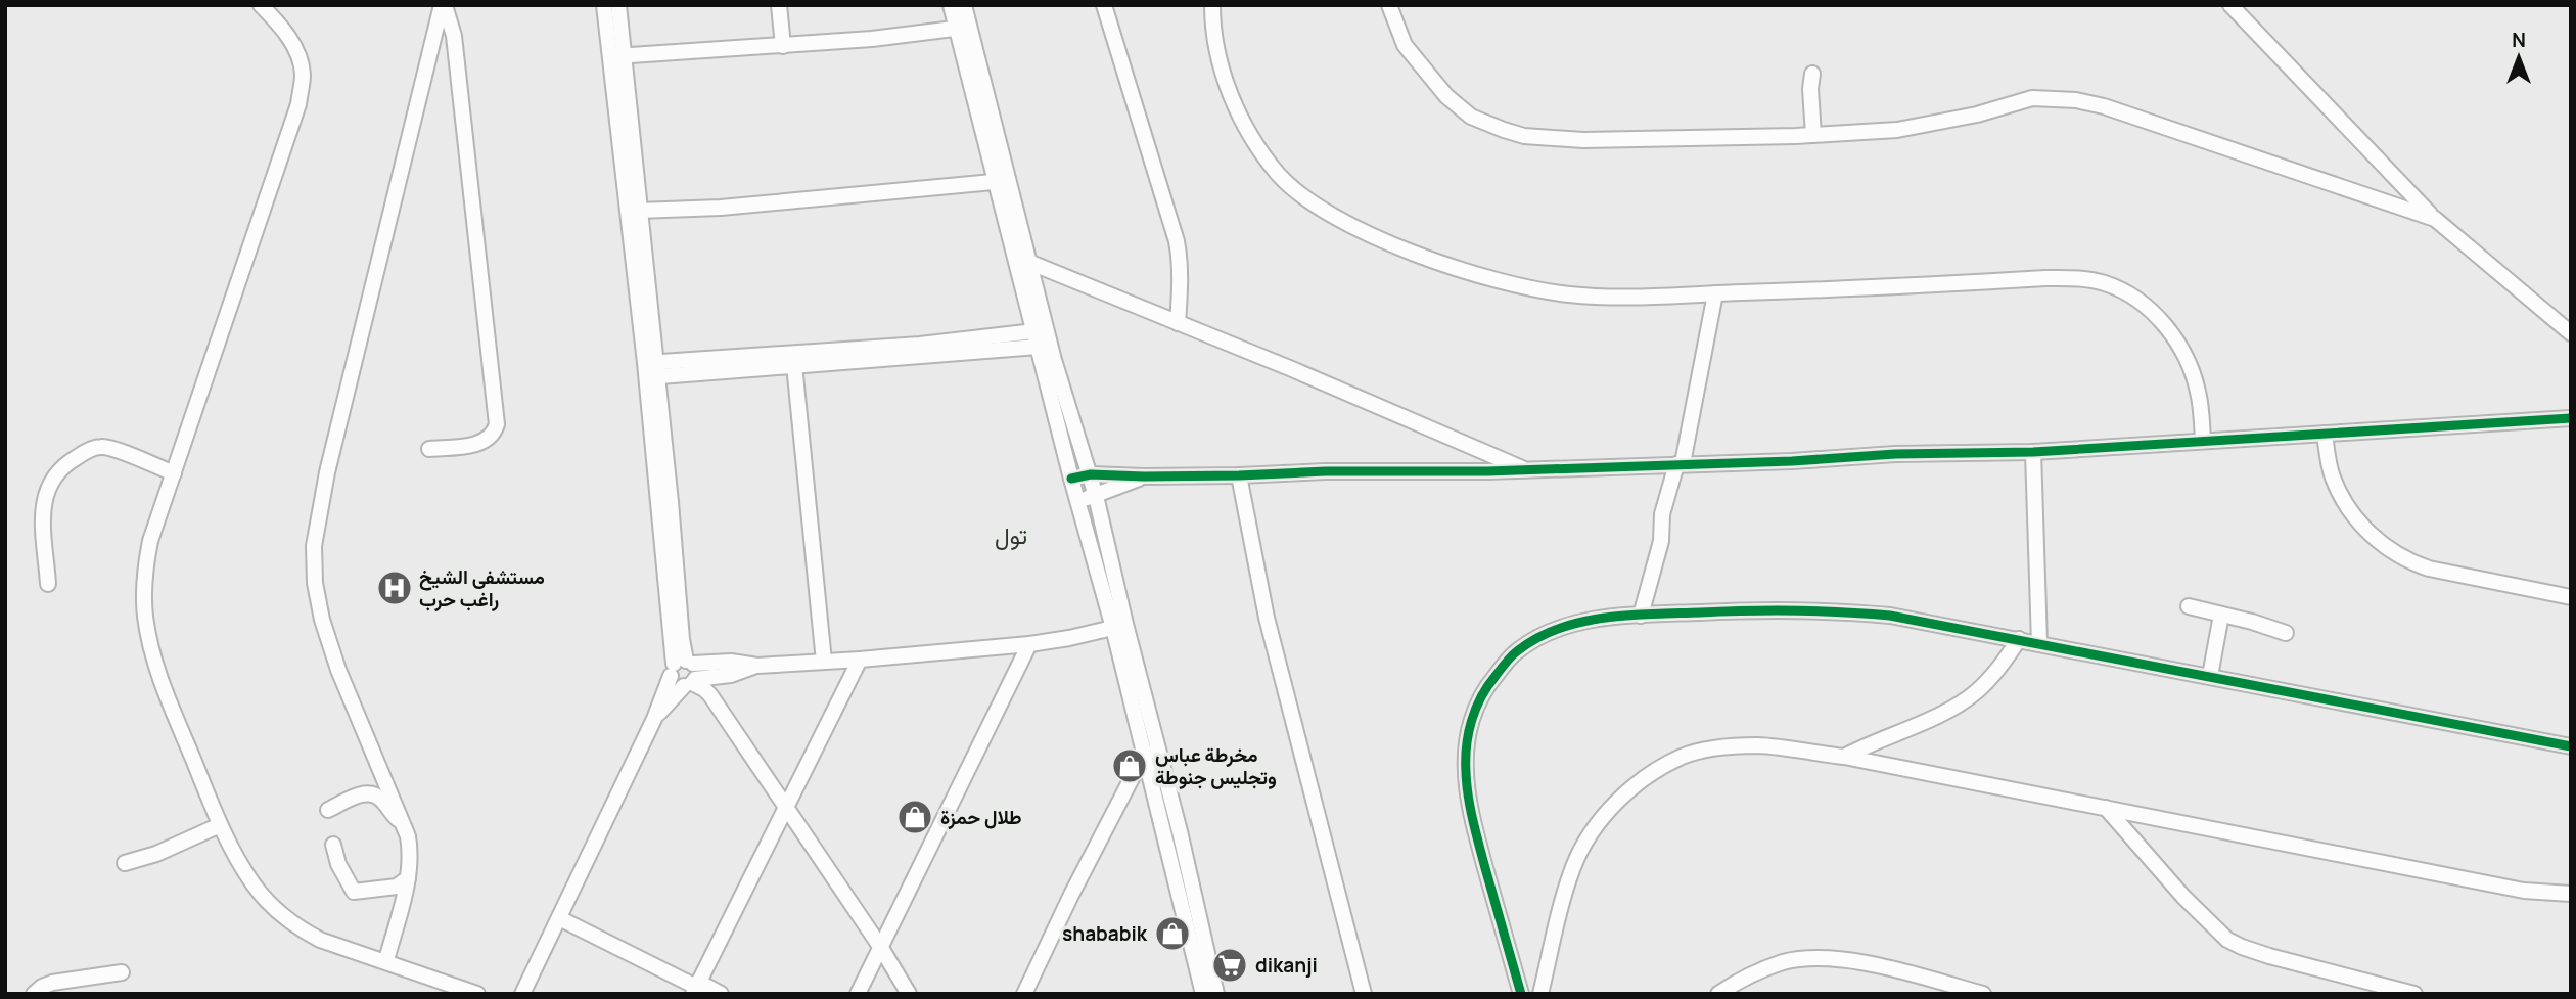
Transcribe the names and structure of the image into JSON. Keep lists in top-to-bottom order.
{
  "districts": ["تول"],
  "places": {
    "hospital": ["مستشفى الشيخ راغب حرب"],
    "shop": ["مخرطة عباس وتجليس جنوطة", "طلال حمزة", "shababik"],
    "supermarket": ["dikanji"]
  },
  "north": "top"
}
